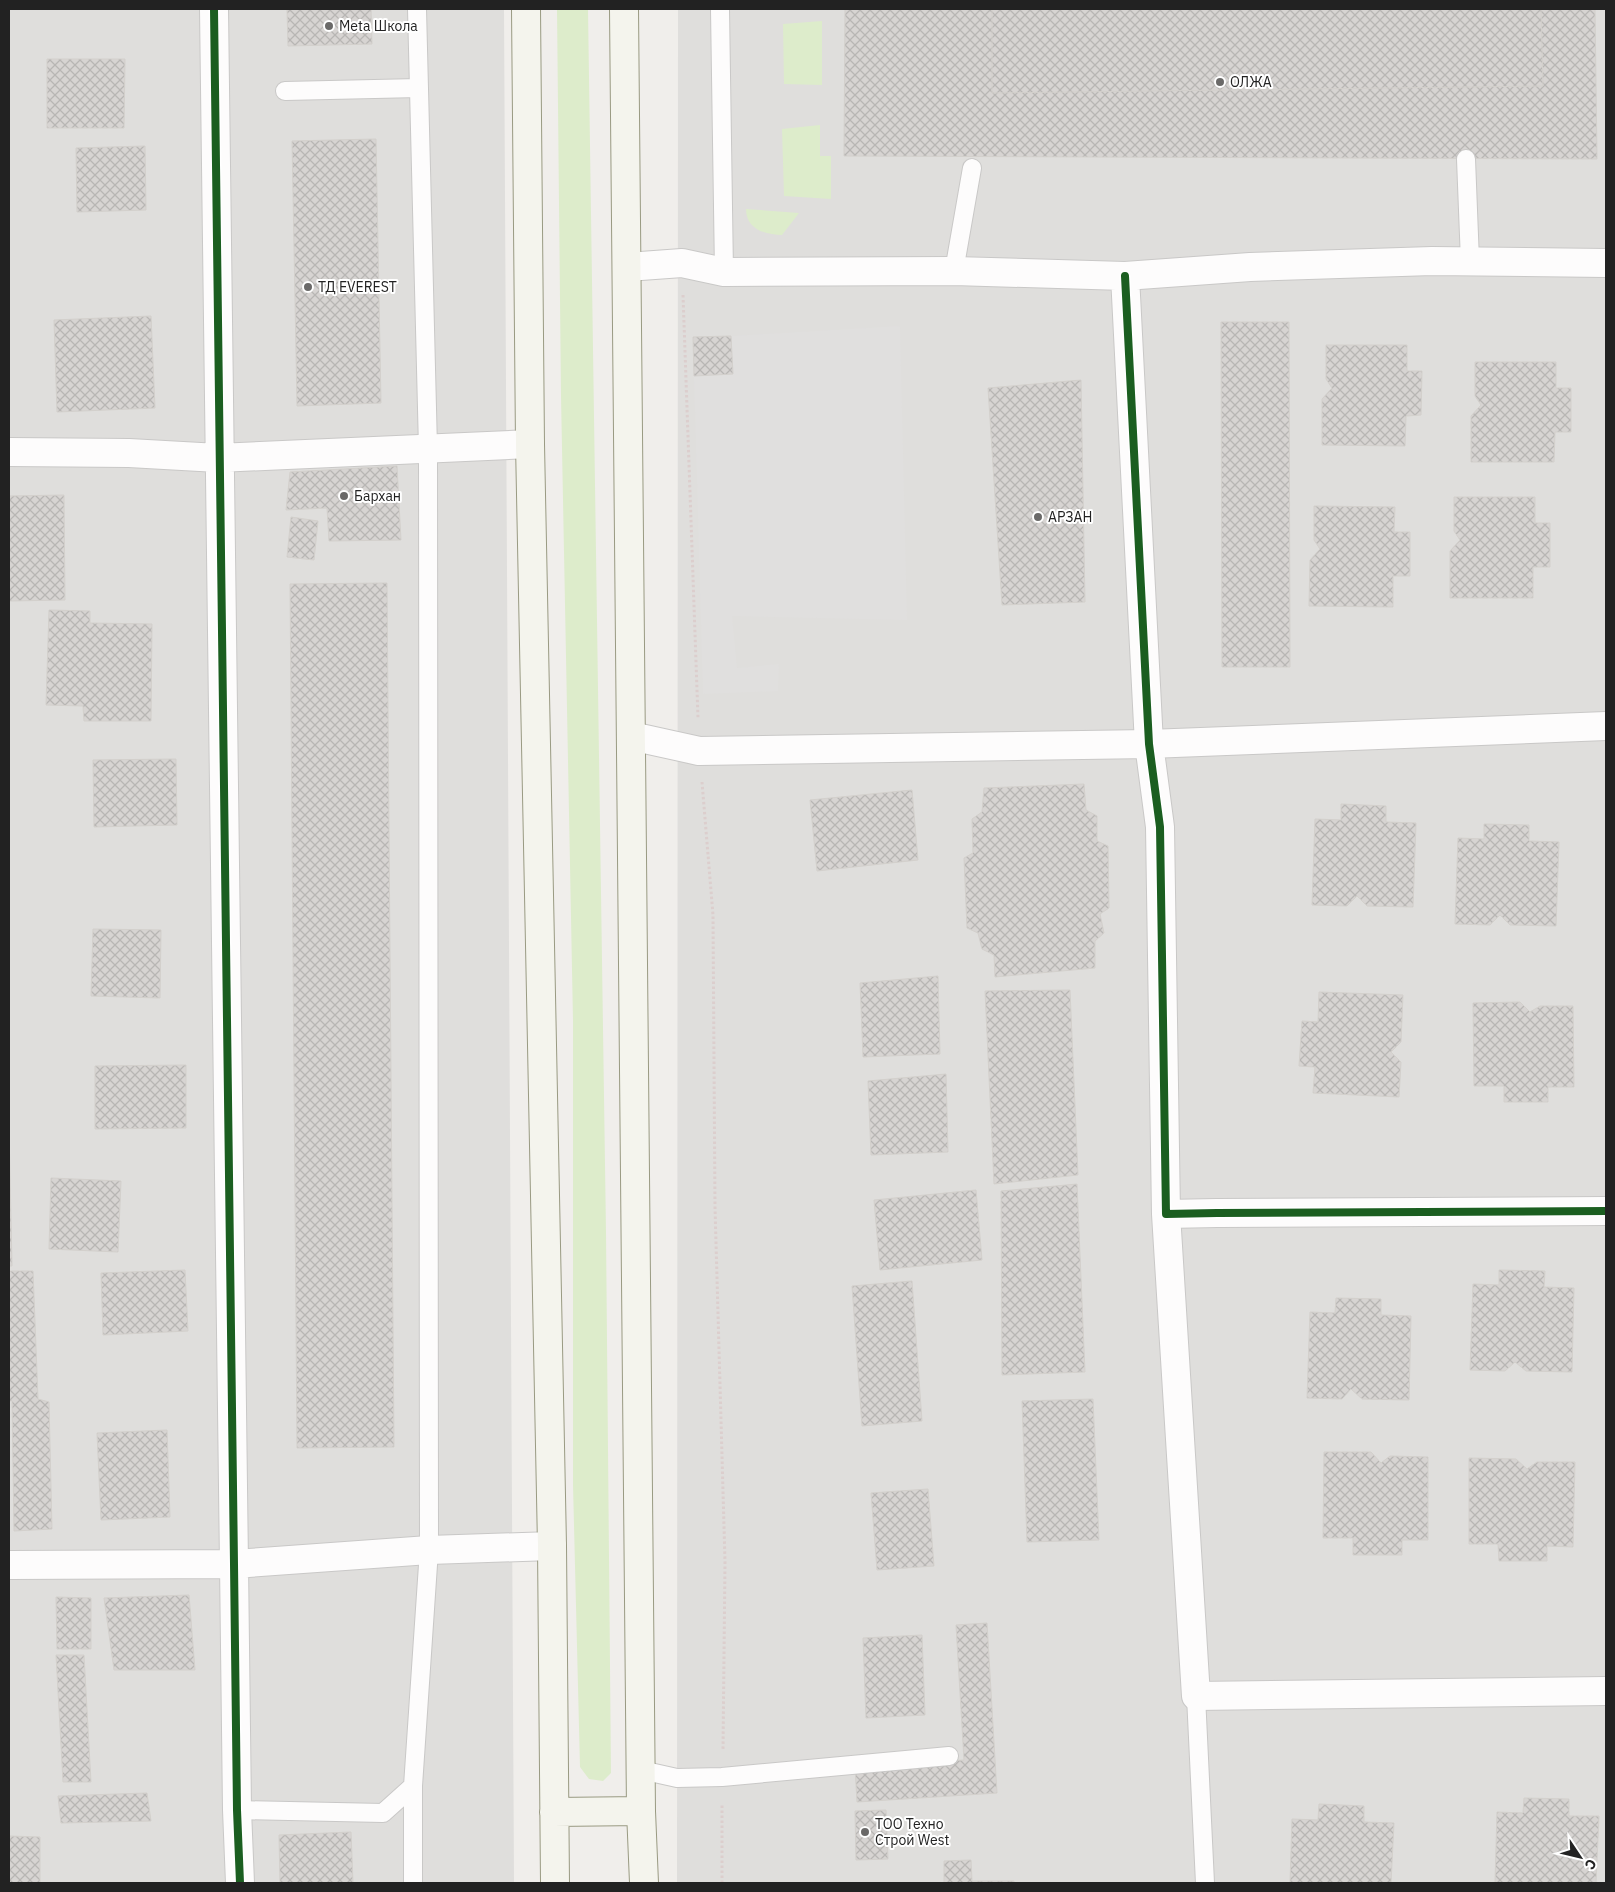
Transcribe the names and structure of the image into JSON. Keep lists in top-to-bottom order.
{
  "places": [
    "Meta Школа",
    "ОЛЖА",
    "ТД EVEREST",
    "Бархан",
    "АРЗАН",
    "ТОО Техно Строй West"
  ],
  "north": "bottom right"
}
